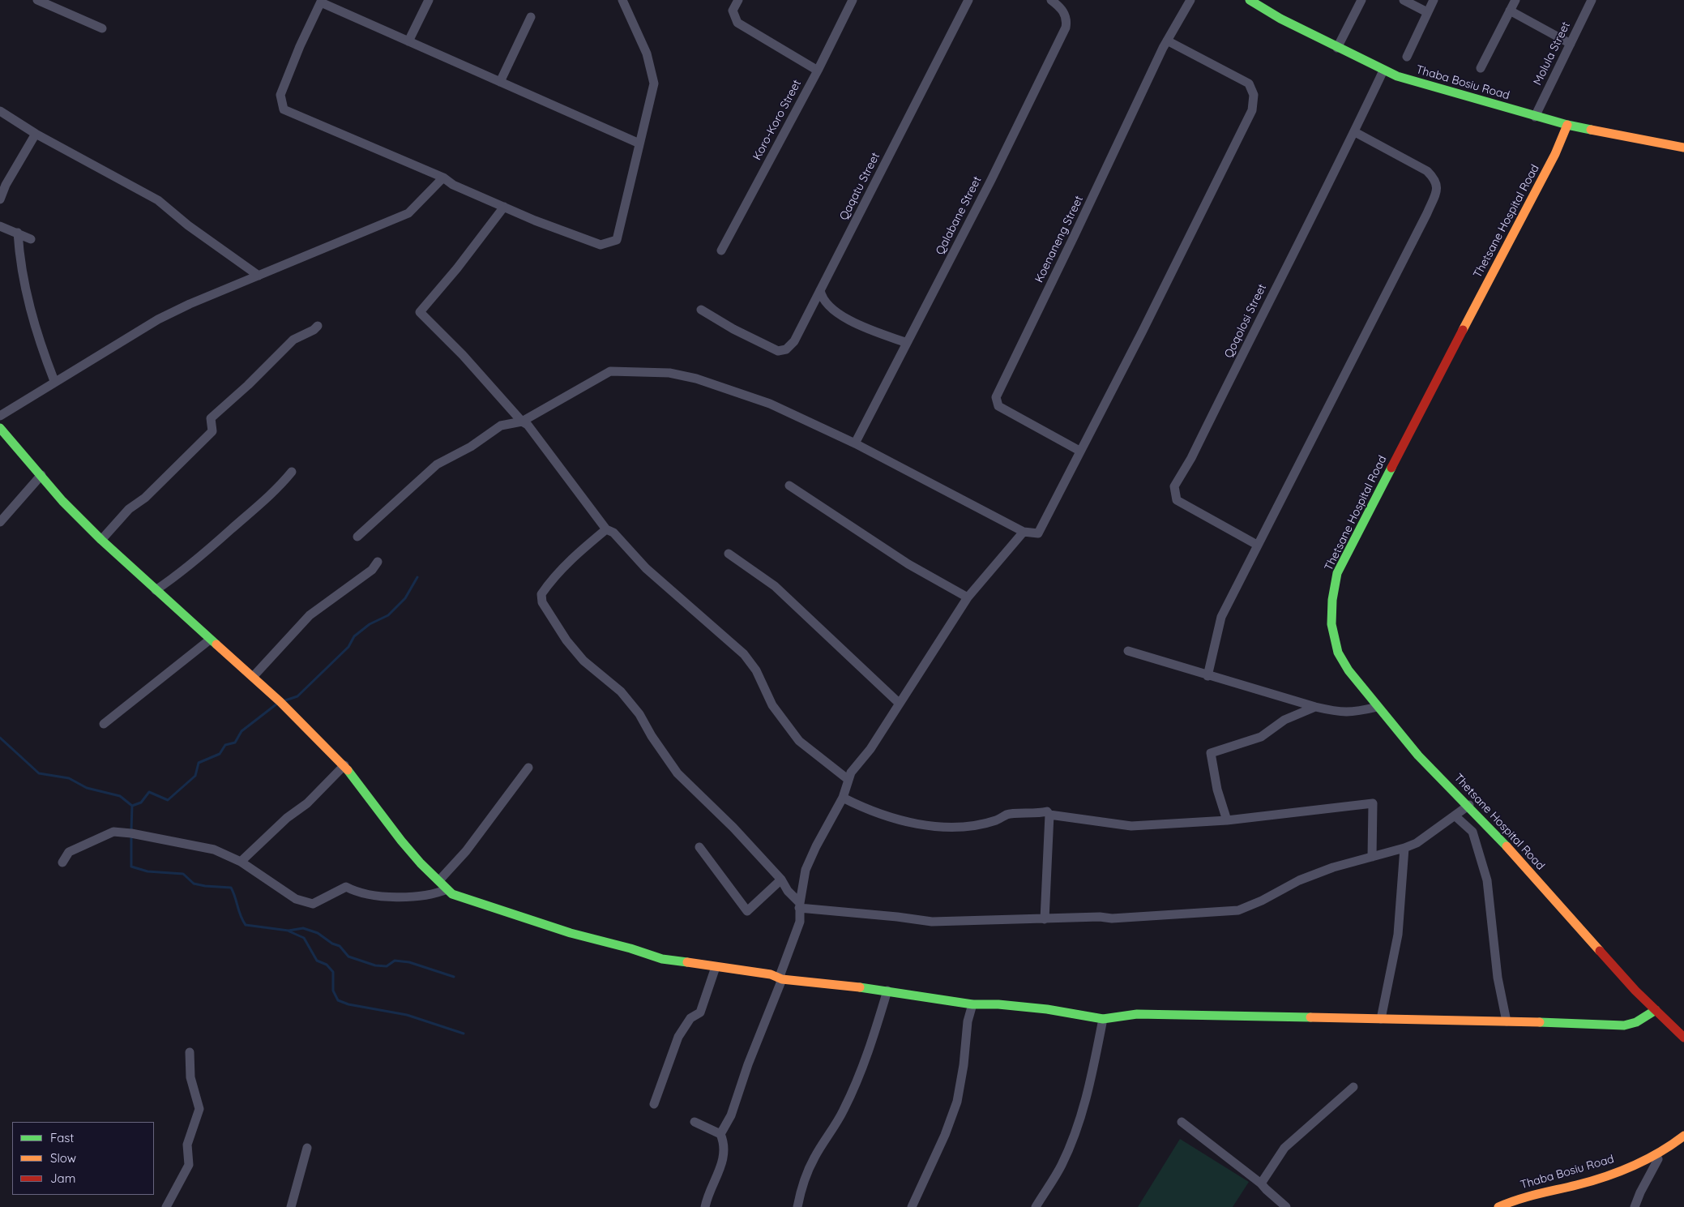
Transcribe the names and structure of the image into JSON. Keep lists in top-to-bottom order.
{
  "streets": {
    "street": [
      "Molula Street",
      "Thaba Bosiu Road",
      "Koro-Koro Street",
      "Qaqatu Street",
      "Qalabane Street",
      "Thetsane Hospital Road",
      "Koenaneng Street",
      "Qoqolosi Street"
    ]
  },
  "crossings": [
    ["Molula Street", "Thaba Bosiu Road"],
    ["Thaba Bosiu Road", "Thetsane Hospital Road"],
    ["Thaba Bosiu Road", "Qoqolosi Street"]
  ],
  "legend": ["Fast", "Slow", "Jam"]
}
